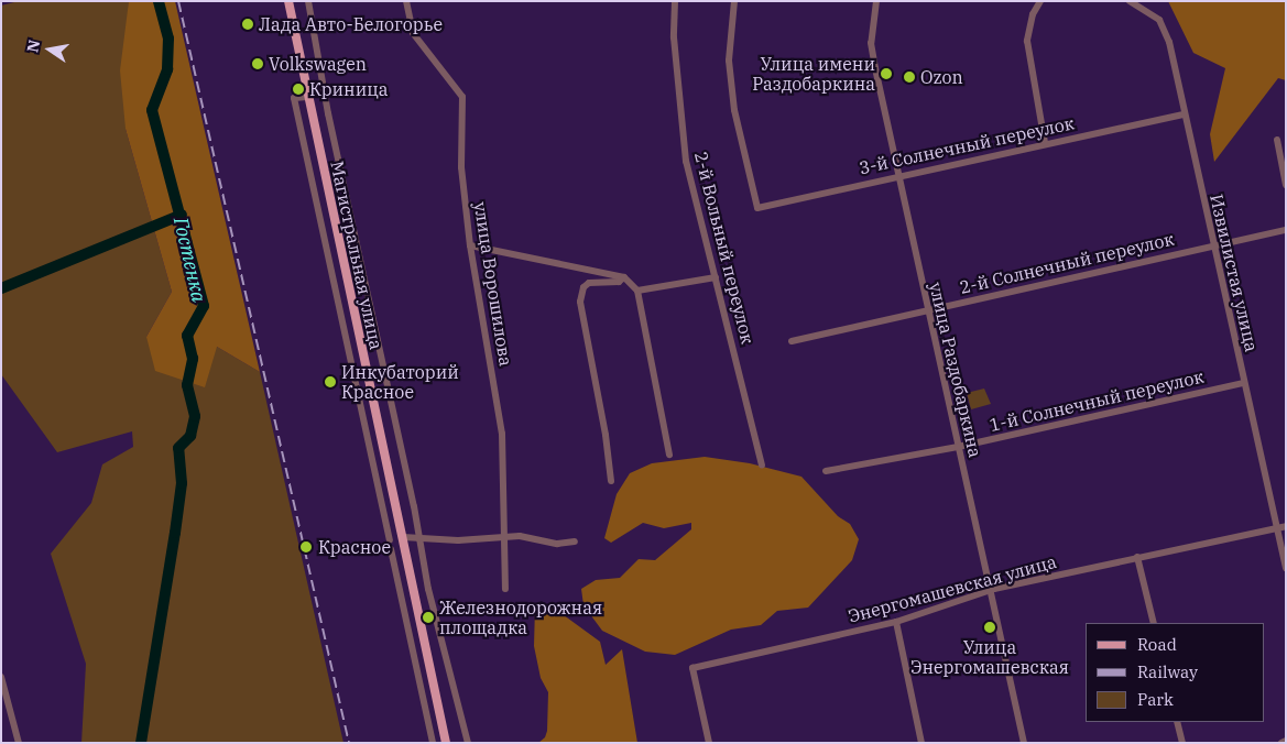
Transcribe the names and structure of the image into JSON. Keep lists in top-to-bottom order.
{
  "streets": {
    "main road": ["Магистральная улица"],
    "street": [
      "3-й Солнечный переулок",
      "2-й Вольный переулок",
      "2-й Солнечный переулок",
      "Извилистая улица",
      "улица Ворошилова",
      "улица Раздобаркина",
      "1-й Солнечный переулок",
      "Энергомашевская улица"
    ]
  },
  "crossings": [
    ["3-й Солнечный переулок", "Извилистая улица"],
    ["3-й Солнечный переулок", "улица Раздобаркина"],
    ["2-й Солнечный переулок", "Извилистая улица"],
    ["2-й Солнечный переулок", "улица Раздобаркина"],
    ["Извилистая улица", "1-й Солнечный переулок"],
    ["Извилистая улица", "Энергомашевская улица"],
    ["улица Раздобаркина", "1-й Солнечный переулок"],
    ["улица Раздобаркина", "Энергомашевская улица"]
  ],
  "water": ["Гостенка"],
  "places": [
    "Лада Авто-Белогорье",
    "Volkswagen",
    "Улица имени Раздобаркина",
    "Ozon",
    "Криница",
    "Инкубаторий Красное",
    "Красное",
    "Железнодорожная площадка",
    "Улица Энергомашевская"
  ],
  "legend": ["Road", "Railway", "Park"],
  "north": "left"
}
